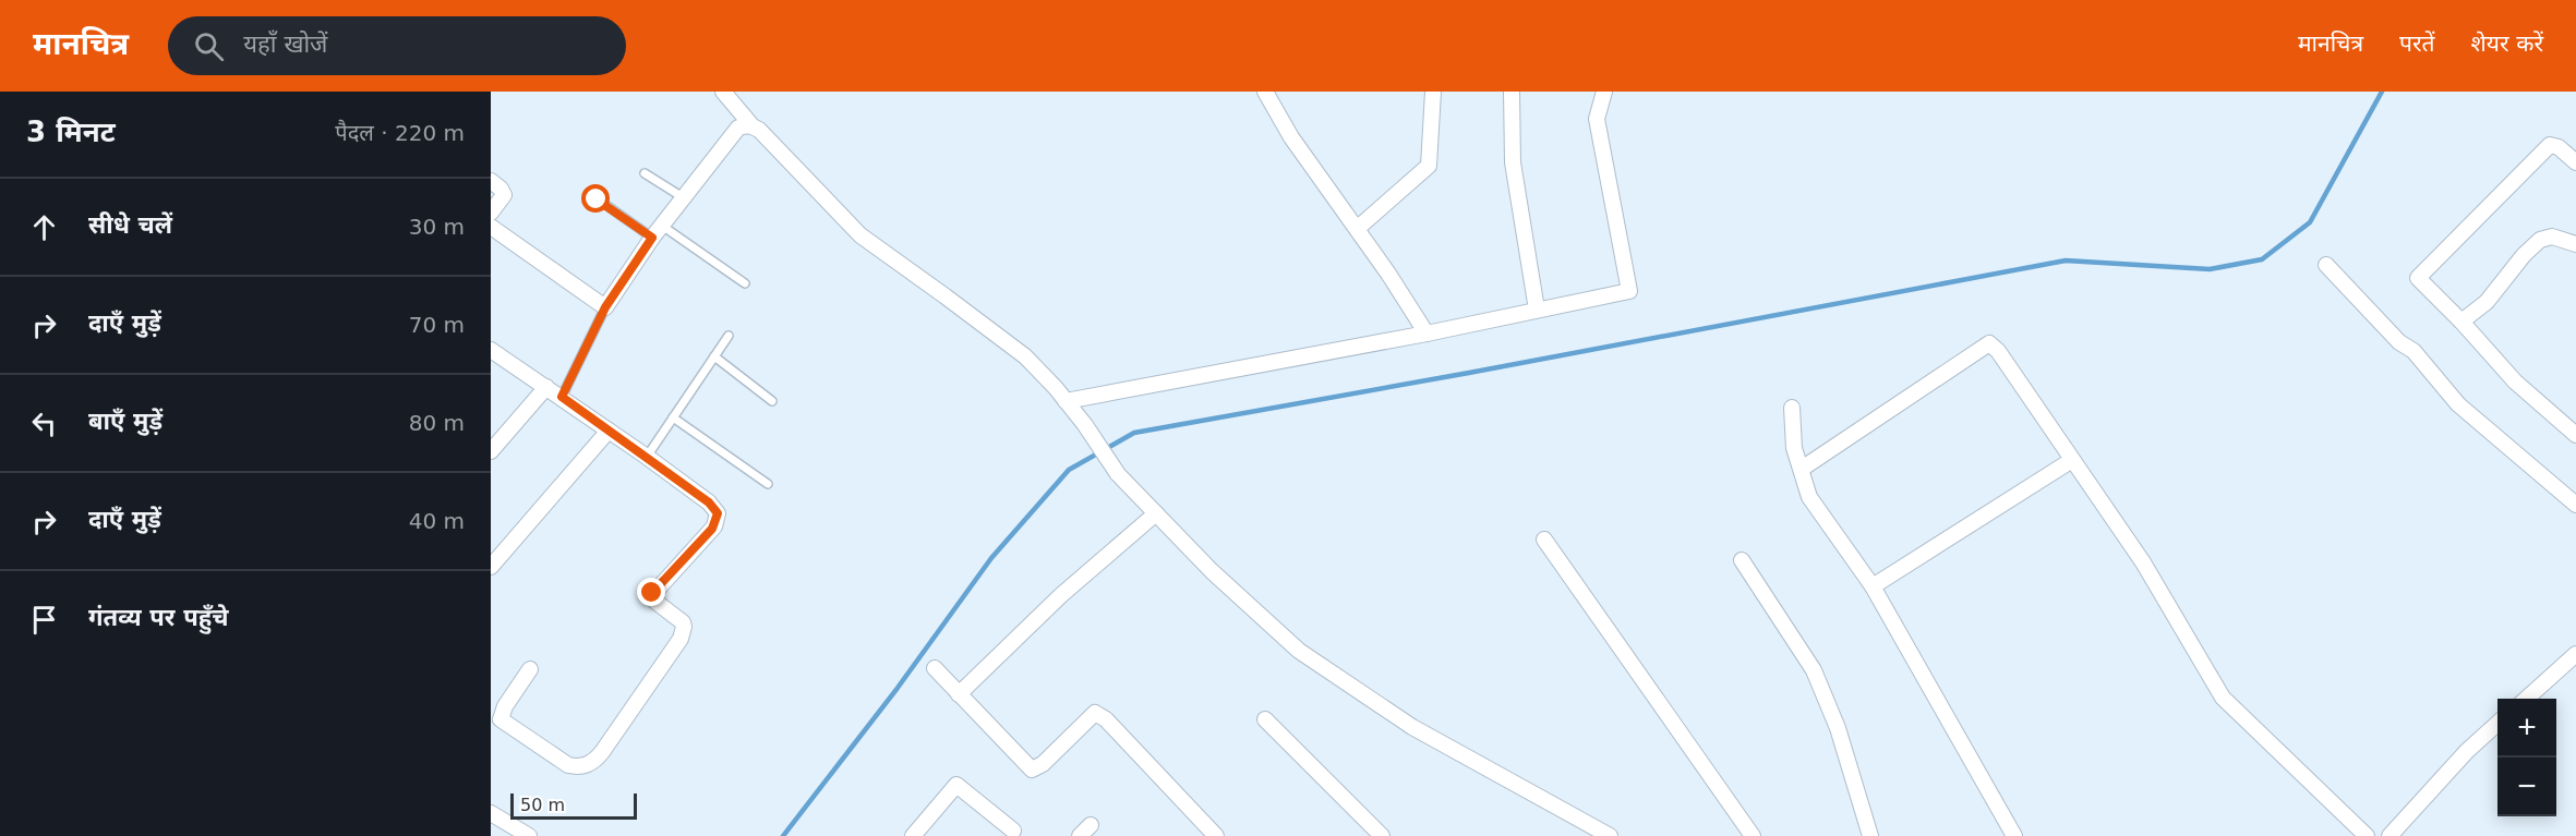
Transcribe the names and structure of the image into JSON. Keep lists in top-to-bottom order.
{
  "scale_bar": "50 m",
  "page": {
    "header": "मानचित्र",
    "search": "यहाँ खोजें",
    "nav": ["मानचित्र", "परतें", "शेयर करें"],
    "heading": ["3 मिनट", "पैदल · 220 m"],
    "list": [
      ["सीधे चलें", "30 m"],
      ["दाएँ मुड़ें", "70 m"],
      ["बाएँ मुड़ें", "80 m"],
      ["दाएँ मुड़ें", "40 m"],
      "गंतव्य पर पहुँचे"
    ],
    "map_buttons": ["+", "−"],
    "scale": "50 m"
  }
}
